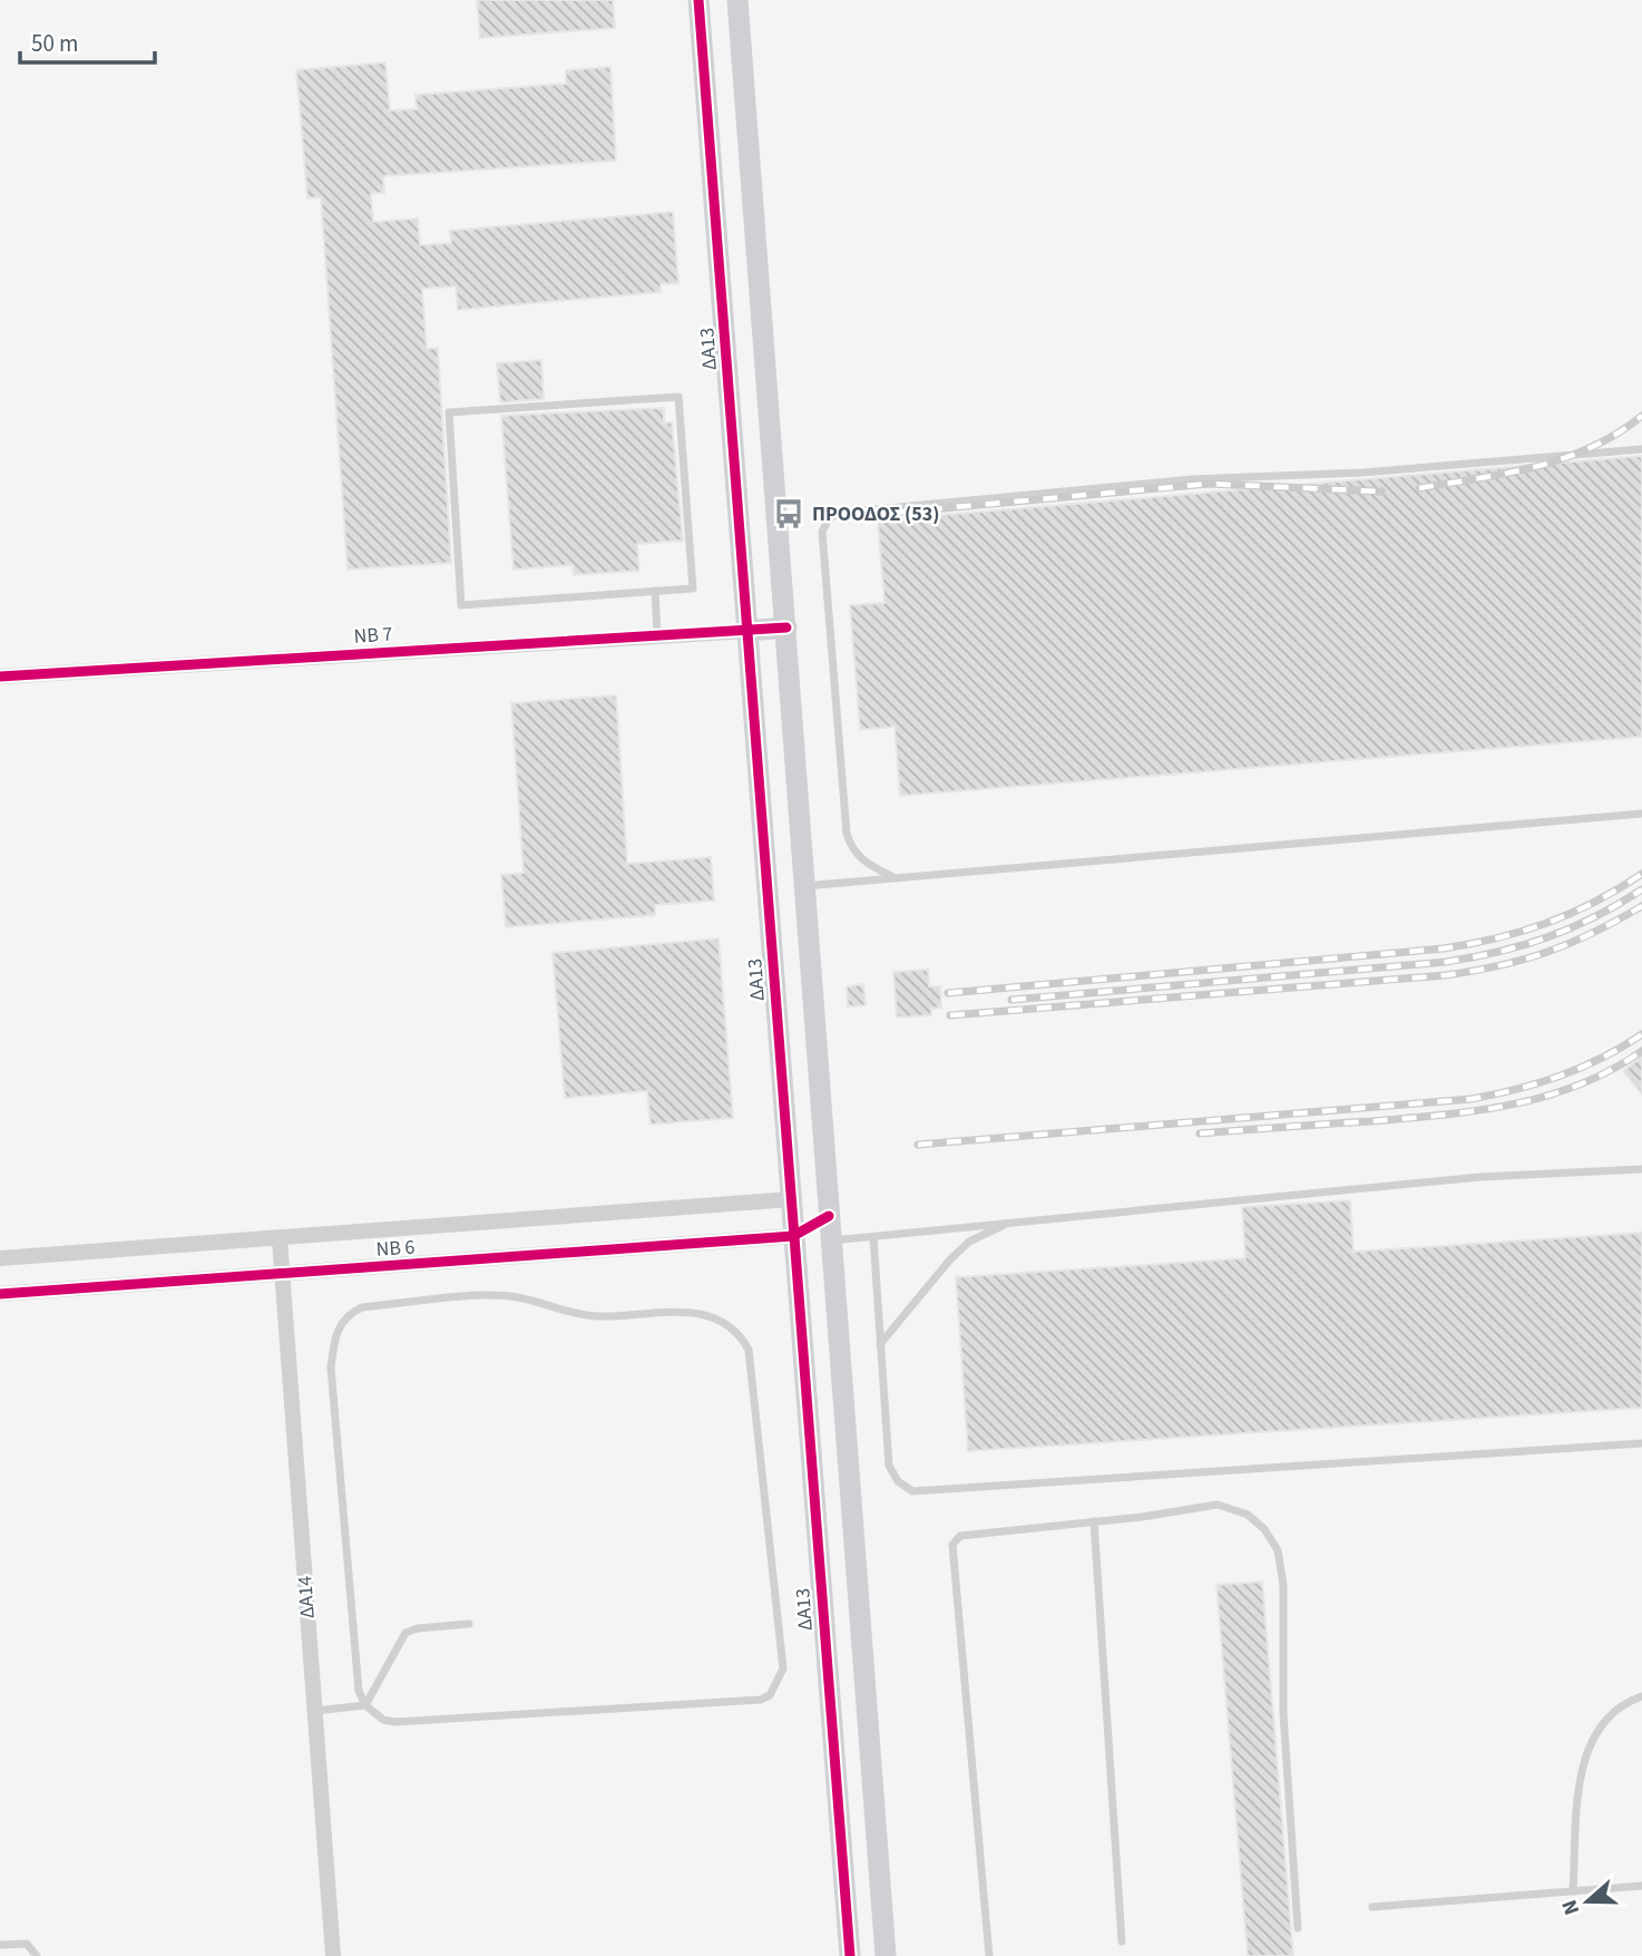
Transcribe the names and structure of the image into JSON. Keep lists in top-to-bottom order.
{
  "streets": {
    "street": [
      "ΔΑ13",
      "ΝΒ 7",
      "ΝΒ 6",
      "ΔΑ14"
    ]
  },
  "crossings": [
    ["ΔΑ13", "ΝΒ 7"],
    ["ΔΑ13", "ΝΒ 6"],
    ["ΝΒ 6", "ΔΑ14"]
  ],
  "places": {
    "bus stop": ["ΠΡΟΟΔΟΣ (53)"]
  },
  "scale_bar": "50 m",
  "north": "left"
}
